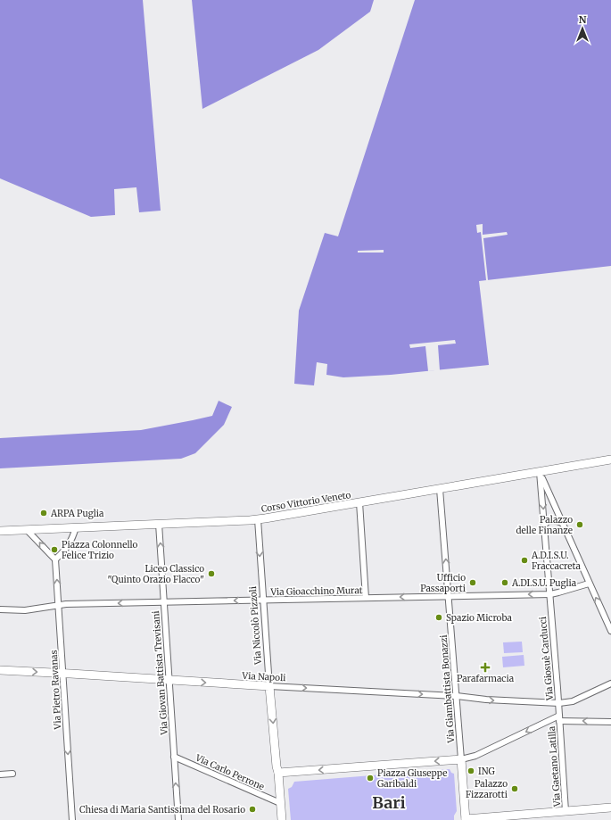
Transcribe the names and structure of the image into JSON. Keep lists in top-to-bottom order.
{
  "streets": {
    "street": [
      "Corso Vittorio Veneto",
      "Via Gioacchino Murat",
      "Via Niccolò Pizzoli",
      "Via Giosuè Carducci",
      "Via Giovan Battista Trevisani",
      "Via Napoli",
      "Via Giambattista Bonazzi",
      "Via Pietro Ravanas",
      "Via Gaetano Latilla",
      "Via Carlo Perrone"
    ]
  },
  "crossings": [
    ["Corso Vittorio Veneto", "Via Niccolò Pizzoli"],
    ["Corso Vittorio Veneto", "Via Giosuè Carducci"],
    ["Corso Vittorio Veneto", "Via Giovan Battista Trevisani"],
    ["Corso Vittorio Veneto", "Via Giambattista Bonazzi"],
    ["Via Gioacchino Murat", "Via Niccolò Pizzoli"],
    ["Via Gioacchino Murat", "Via Giosuè Carducci"],
    ["Via Gioacchino Murat", "Via Giovan Battista Trevisani"],
    ["Via Gioacchino Murat", "Via Giambattista Bonazzi"],
    ["Via Gioacchino Murat", "Via Pietro Ravanas"],
    ["Via Niccolò Pizzoli", "Via Napoli"],
    ["Via Giosuè Carducci", "Via Napoli"],
    ["Via Giosuè Carducci", "Via Gaetano Latilla"],
    ["Via Giovan Battista Trevisani", "Via Napoli"],
    ["Via Giovan Battista Trevisani", "Via Carlo Perrone"],
    ["Via Napoli", "Via Giambattista Bonazzi"],
    ["Via Napoli", "Via Pietro Ravanas"]
  ],
  "one_way": [
    "Via Gioacchino Murat",
    "Via Niccolò Pizzoli",
    "Via Giovan Battista Trevisani",
    "Via Napoli",
    "Via Giambattista Bonazzi"
  ],
  "districts": ["Bari"],
  "places": {
    "other": [
      "ARPA Puglia",
      "Palazzo delle Finanze",
      "Piazza Colonnello Felice Trizio",
      "A.D.I.S.U. Fraccacreta",
      "Liceo Classico \"Quinto Orazio Flacco\"",
      "Ufficio Passaporti",
      "A.DI.S.U. Puglia",
      "Spazio Microba",
      "ING",
      "Piazza Giuseppe Garibaldi",
      "Palazzo Fizzarotti",
      "Chiesa di Maria Santissima del Rosario"
    ],
    "health": ["Parafarmacia"]
  },
  "north": "top"
}
